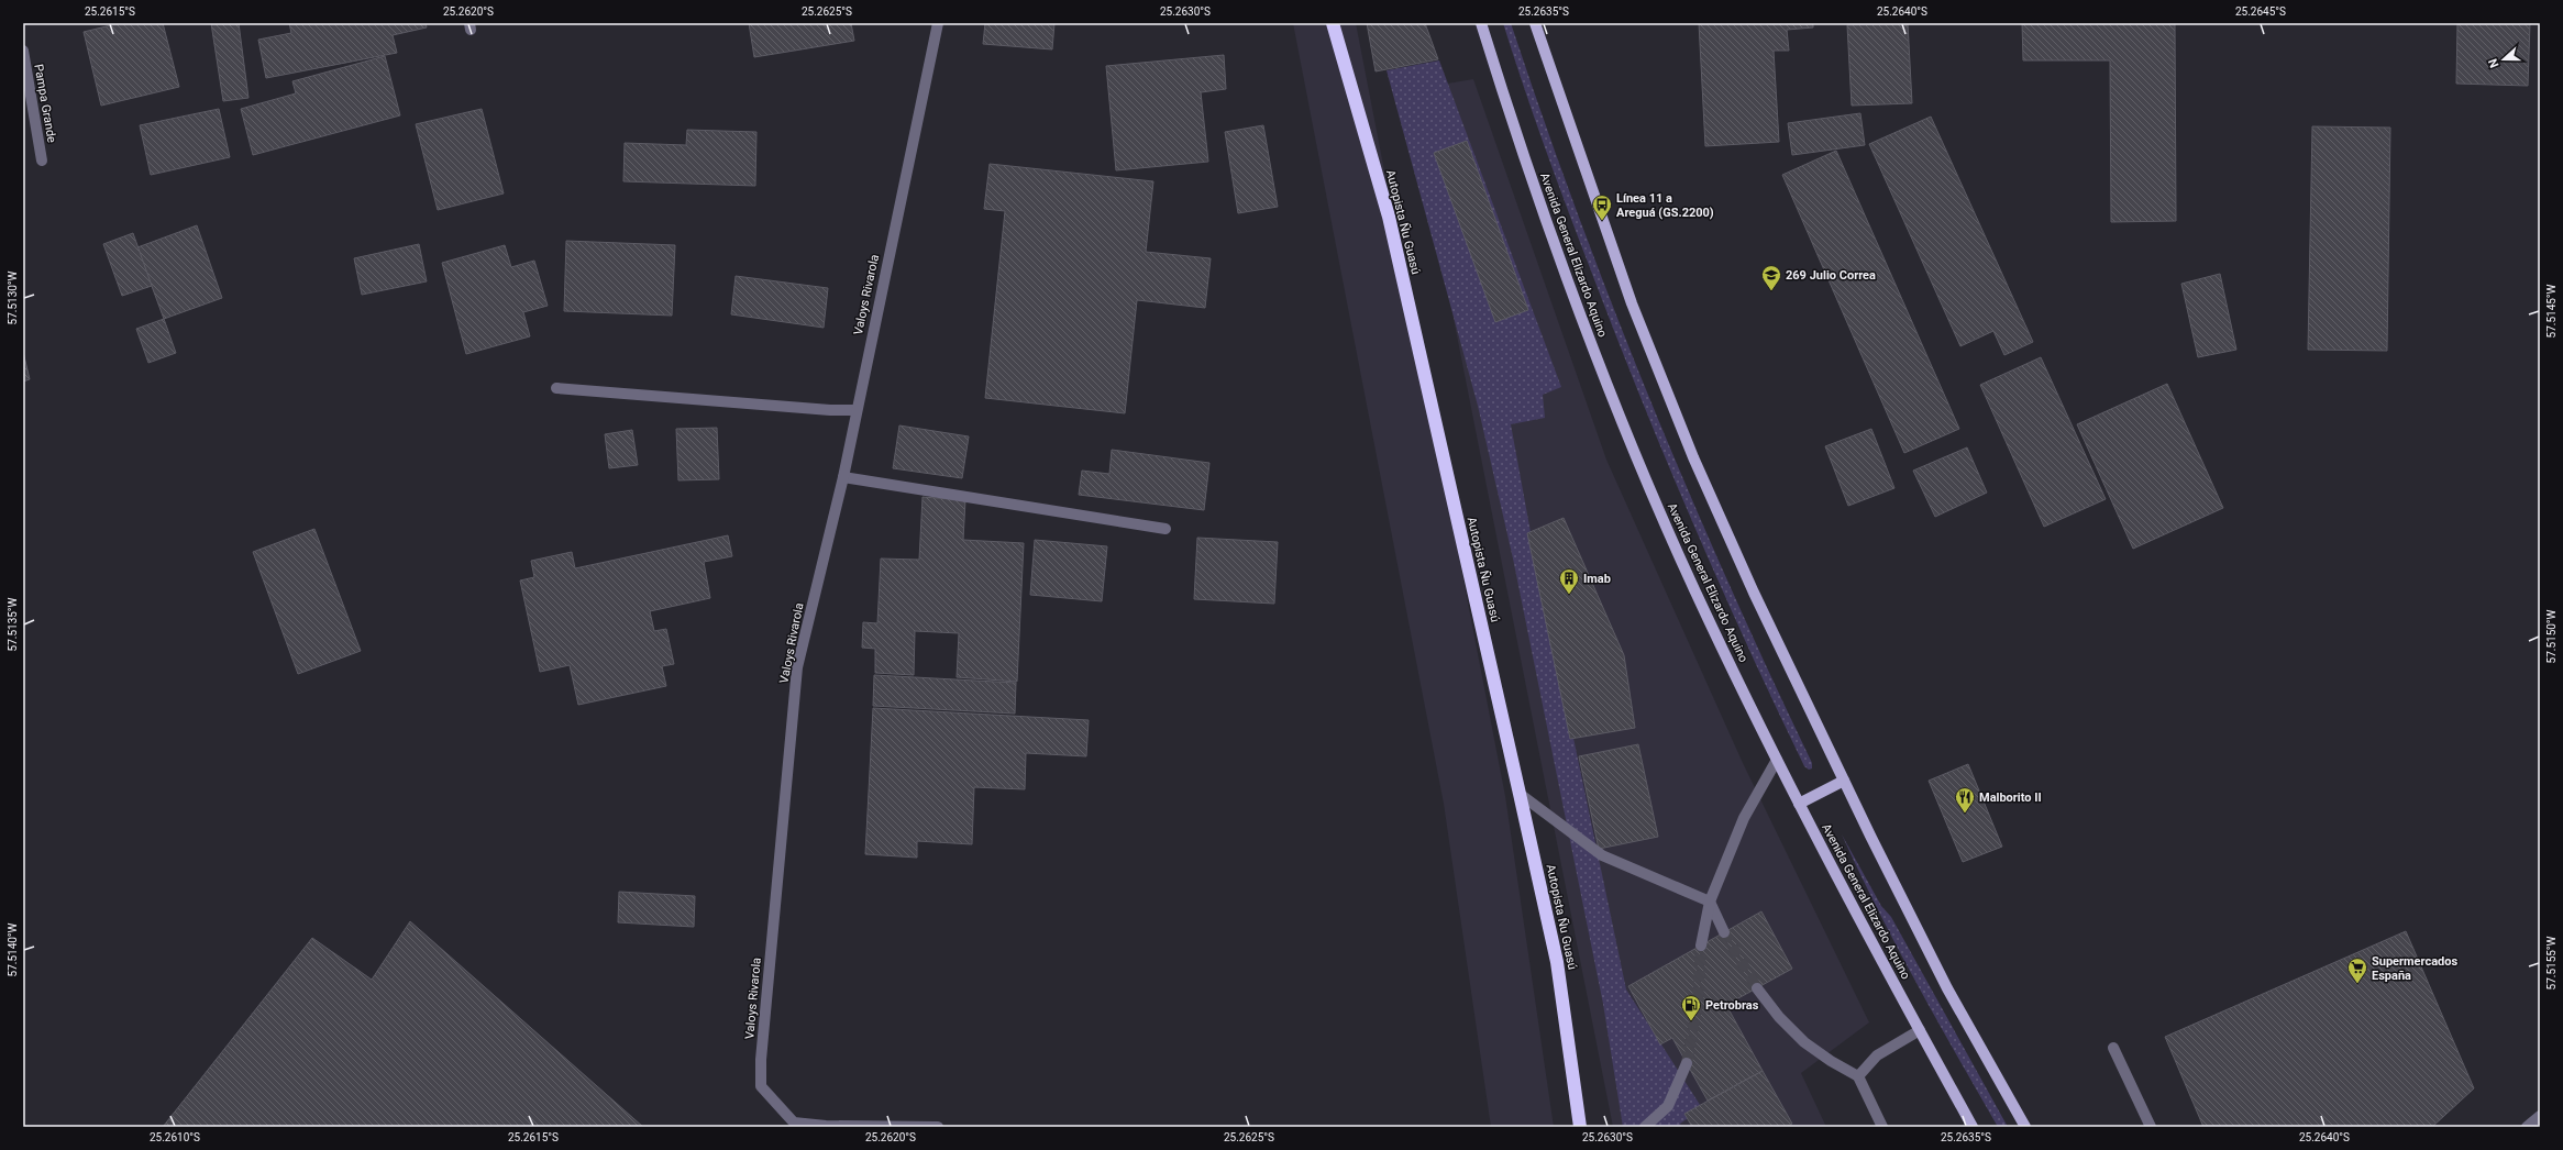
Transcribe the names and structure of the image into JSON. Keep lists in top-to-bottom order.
{
  "streets": {
    "highway": ["Autopista Ñu Guasú"],
    "main road": ["Avenida General Elizardo Aquino"],
    "street": ["Pampa Grande", "Valoys Rivarola"]
  },
  "places": {
    "bus stop": ["Línea 11 a Areguá (GS.2200)"],
    "school or university": ["269 Julio Correa"],
    "building": ["Imab"],
    "restaurant": ["Malborito II"],
    "supermarket": ["Supermercados España"],
    "fuel station": ["Petrobras"]
  },
  "north": "left",
  "coordinates": [
    "25.2615°S",
    "25.2620°S",
    "25.2625°S",
    "25.2630°S",
    "25.2635°S",
    "25.2640°S",
    "25.2645°S",
    "57.5130°W",
    "57.5145°W",
    "57.5135°W",
    "57.5150°W",
    "57.5140°W",
    "57.5155°W",
    "25.2610°S"
  ]
}
